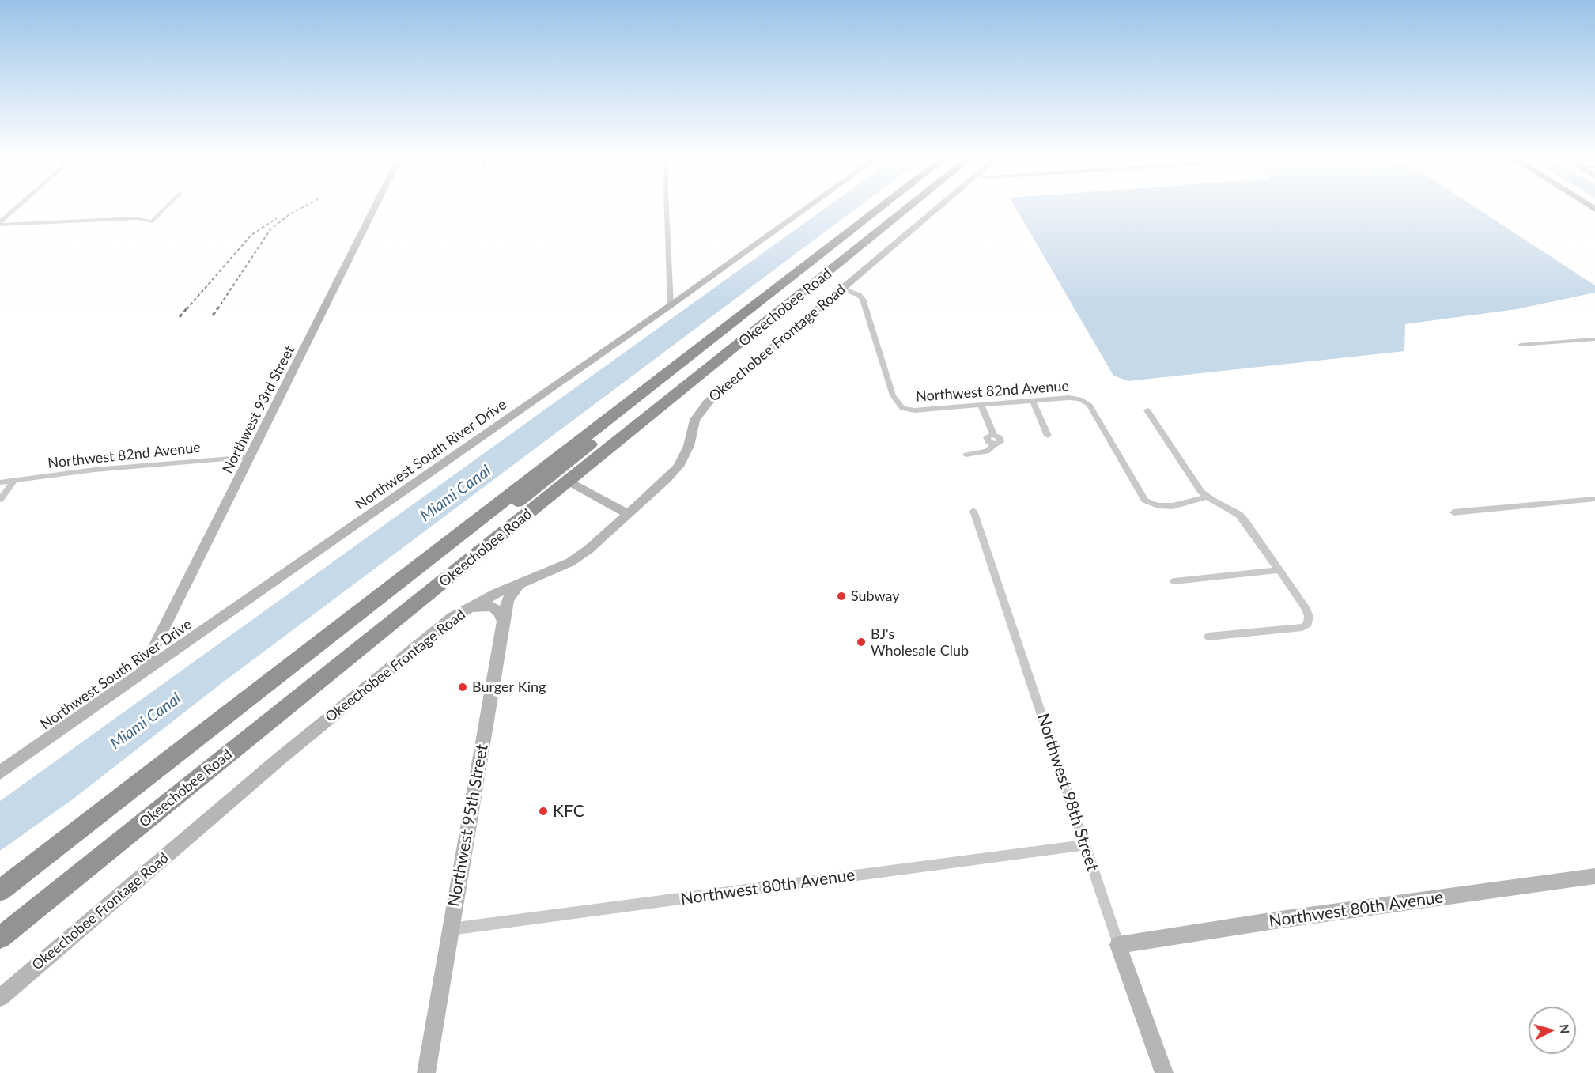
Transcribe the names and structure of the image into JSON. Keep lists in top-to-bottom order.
{
  "streets": {
    "highway": ["Okeechobee Road"],
    "street": [
      "Okeechobee Frontage Road",
      "Northwest 82nd Avenue",
      "Northwest 93rd Street",
      "Northwest South River Drive",
      "Northwest 98th Street",
      "Northwest 95th Street",
      "Northwest 80th Avenue"
    ]
  },
  "crossings": [
    ["Okeechobee Frontage Road", "Northwest 82nd Avenue"],
    ["Okeechobee Frontage Road", "Northwest 95th Street"],
    ["Northwest 82nd Avenue", "Northwest 93rd Street"],
    ["Northwest 93rd Street", "Northwest South River Drive"],
    ["Northwest 98th Street", "Northwest 80th Avenue"],
    ["Northwest 95th Street", "Northwest 80th Avenue"]
  ],
  "water": ["Miami Canal"],
  "places": [
    "Subway",
    "BJ's Wholesale Club",
    "Burger King",
    "KFC"
  ],
  "north": "right"
}
